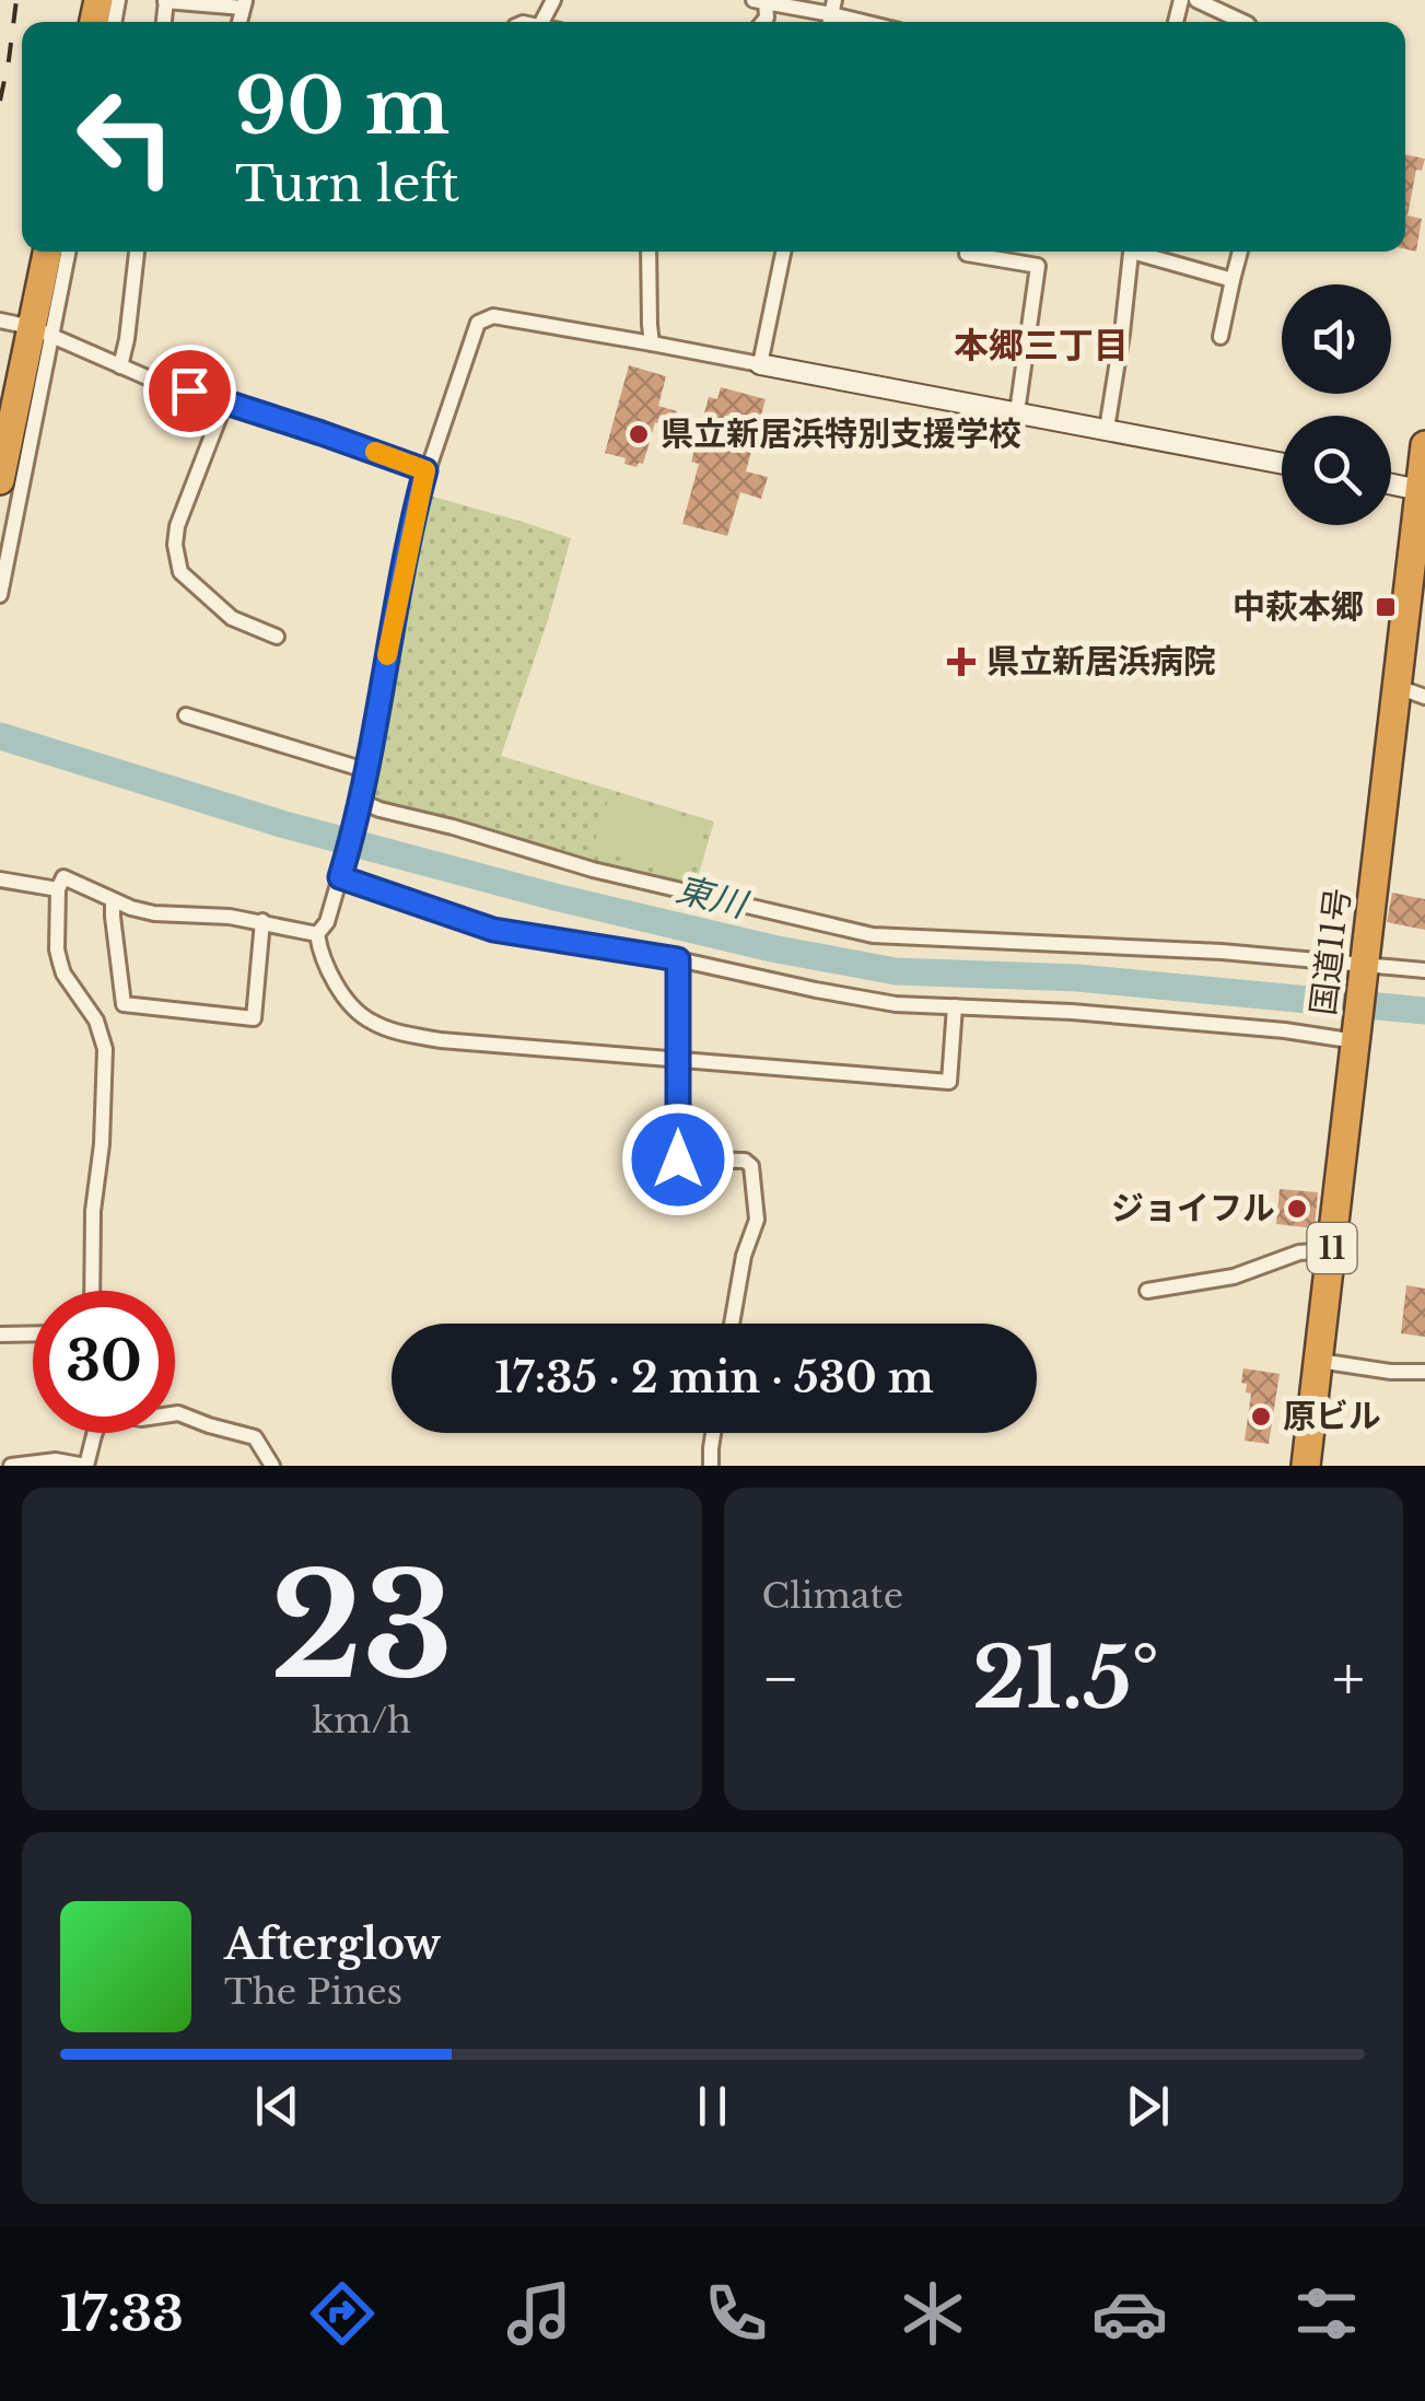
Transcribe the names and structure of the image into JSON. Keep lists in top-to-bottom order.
{
  "streets": {
    "highway": ["国道11号", "11"]
  },
  "districts": ["本郷三丁目"],
  "water": ["東川"],
  "places": {
    "other": ["県立新居浜特別支援学校", "ジョイフル", "原ビル"],
    "transit": ["中萩本郷"],
    "health": ["県立新居浜病院"]
  },
  "page": {
    "turn": ["90 m", "Turn left"],
    "limit": "30",
    "trip": "17:35 · 2 min · 530 m",
    "tile": [
      ["23", "km/h"],
      "Climate"
    ],
    "heat": ["−", "21.5°", "+"],
    "song": ["Afterglow", "The Pines"],
    "tabs": "17:33"
  }
}
